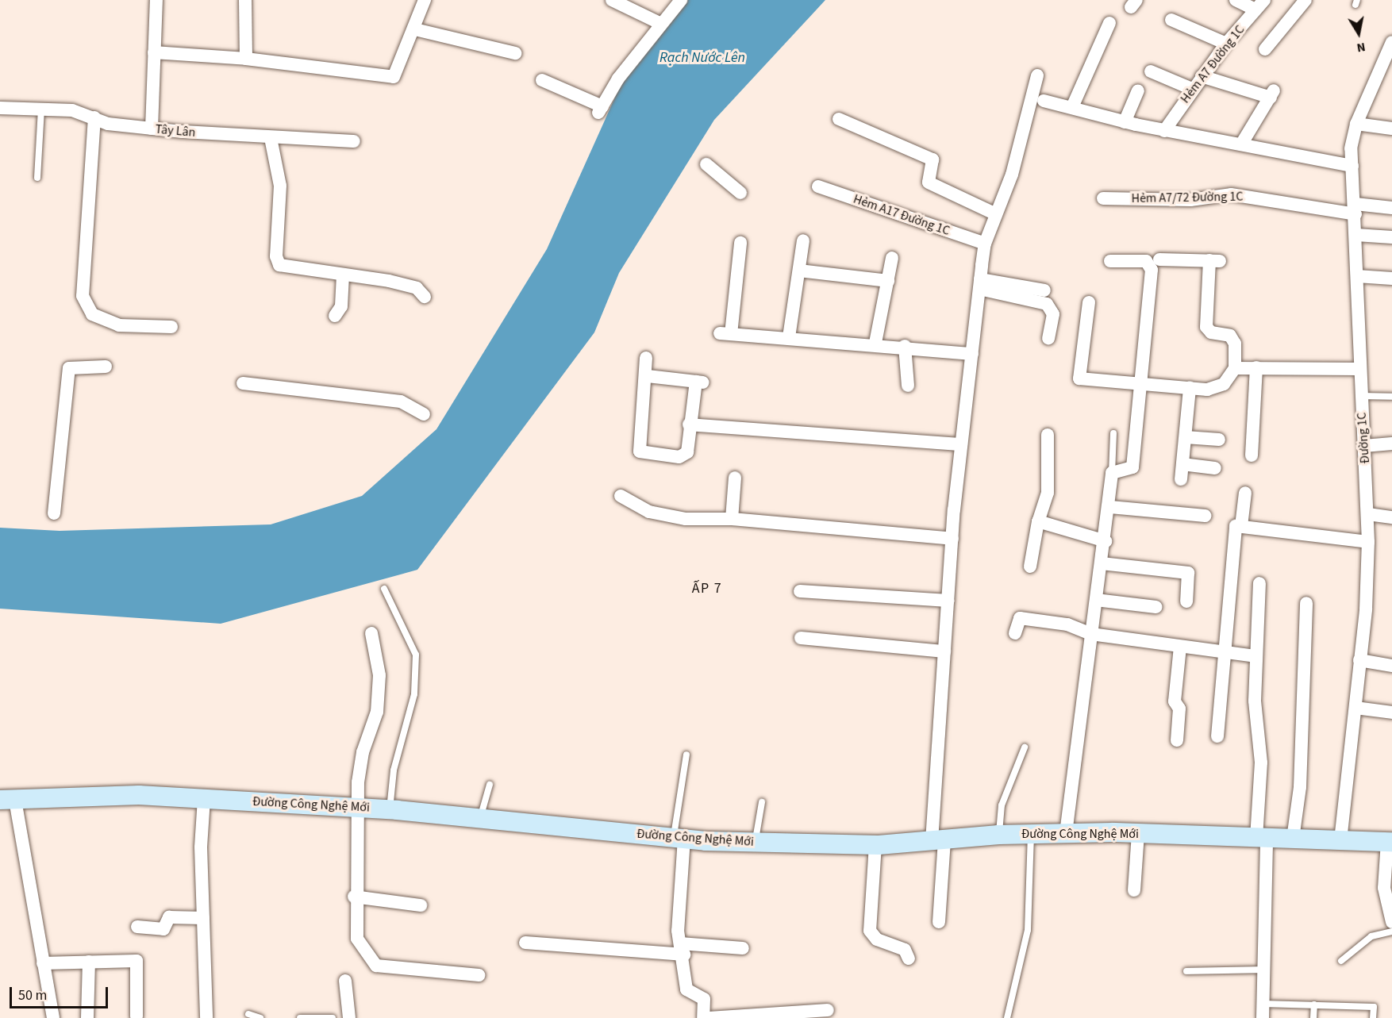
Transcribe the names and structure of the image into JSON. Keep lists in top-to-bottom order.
{
  "streets": {
    "street": [
      "Hẻm A7 Đường 1C",
      "Tây Lân",
      "Hẻm A7/72 Đường 1C",
      "Hẻm A17 Đường 1C",
      "Đường 1C",
      "Đường Công Nghệ Mới"
    ]
  },
  "crossings": [
    ["Hẻm A7/72 Đường 1C", "Đường 1C"],
    ["Đường 1C", "Đường Công Nghệ Mới"]
  ],
  "districts": ["ẤP 7"],
  "water": ["Rạch Nước Lên"],
  "scale_bar": "50 m",
  "north": "bottom"
}
